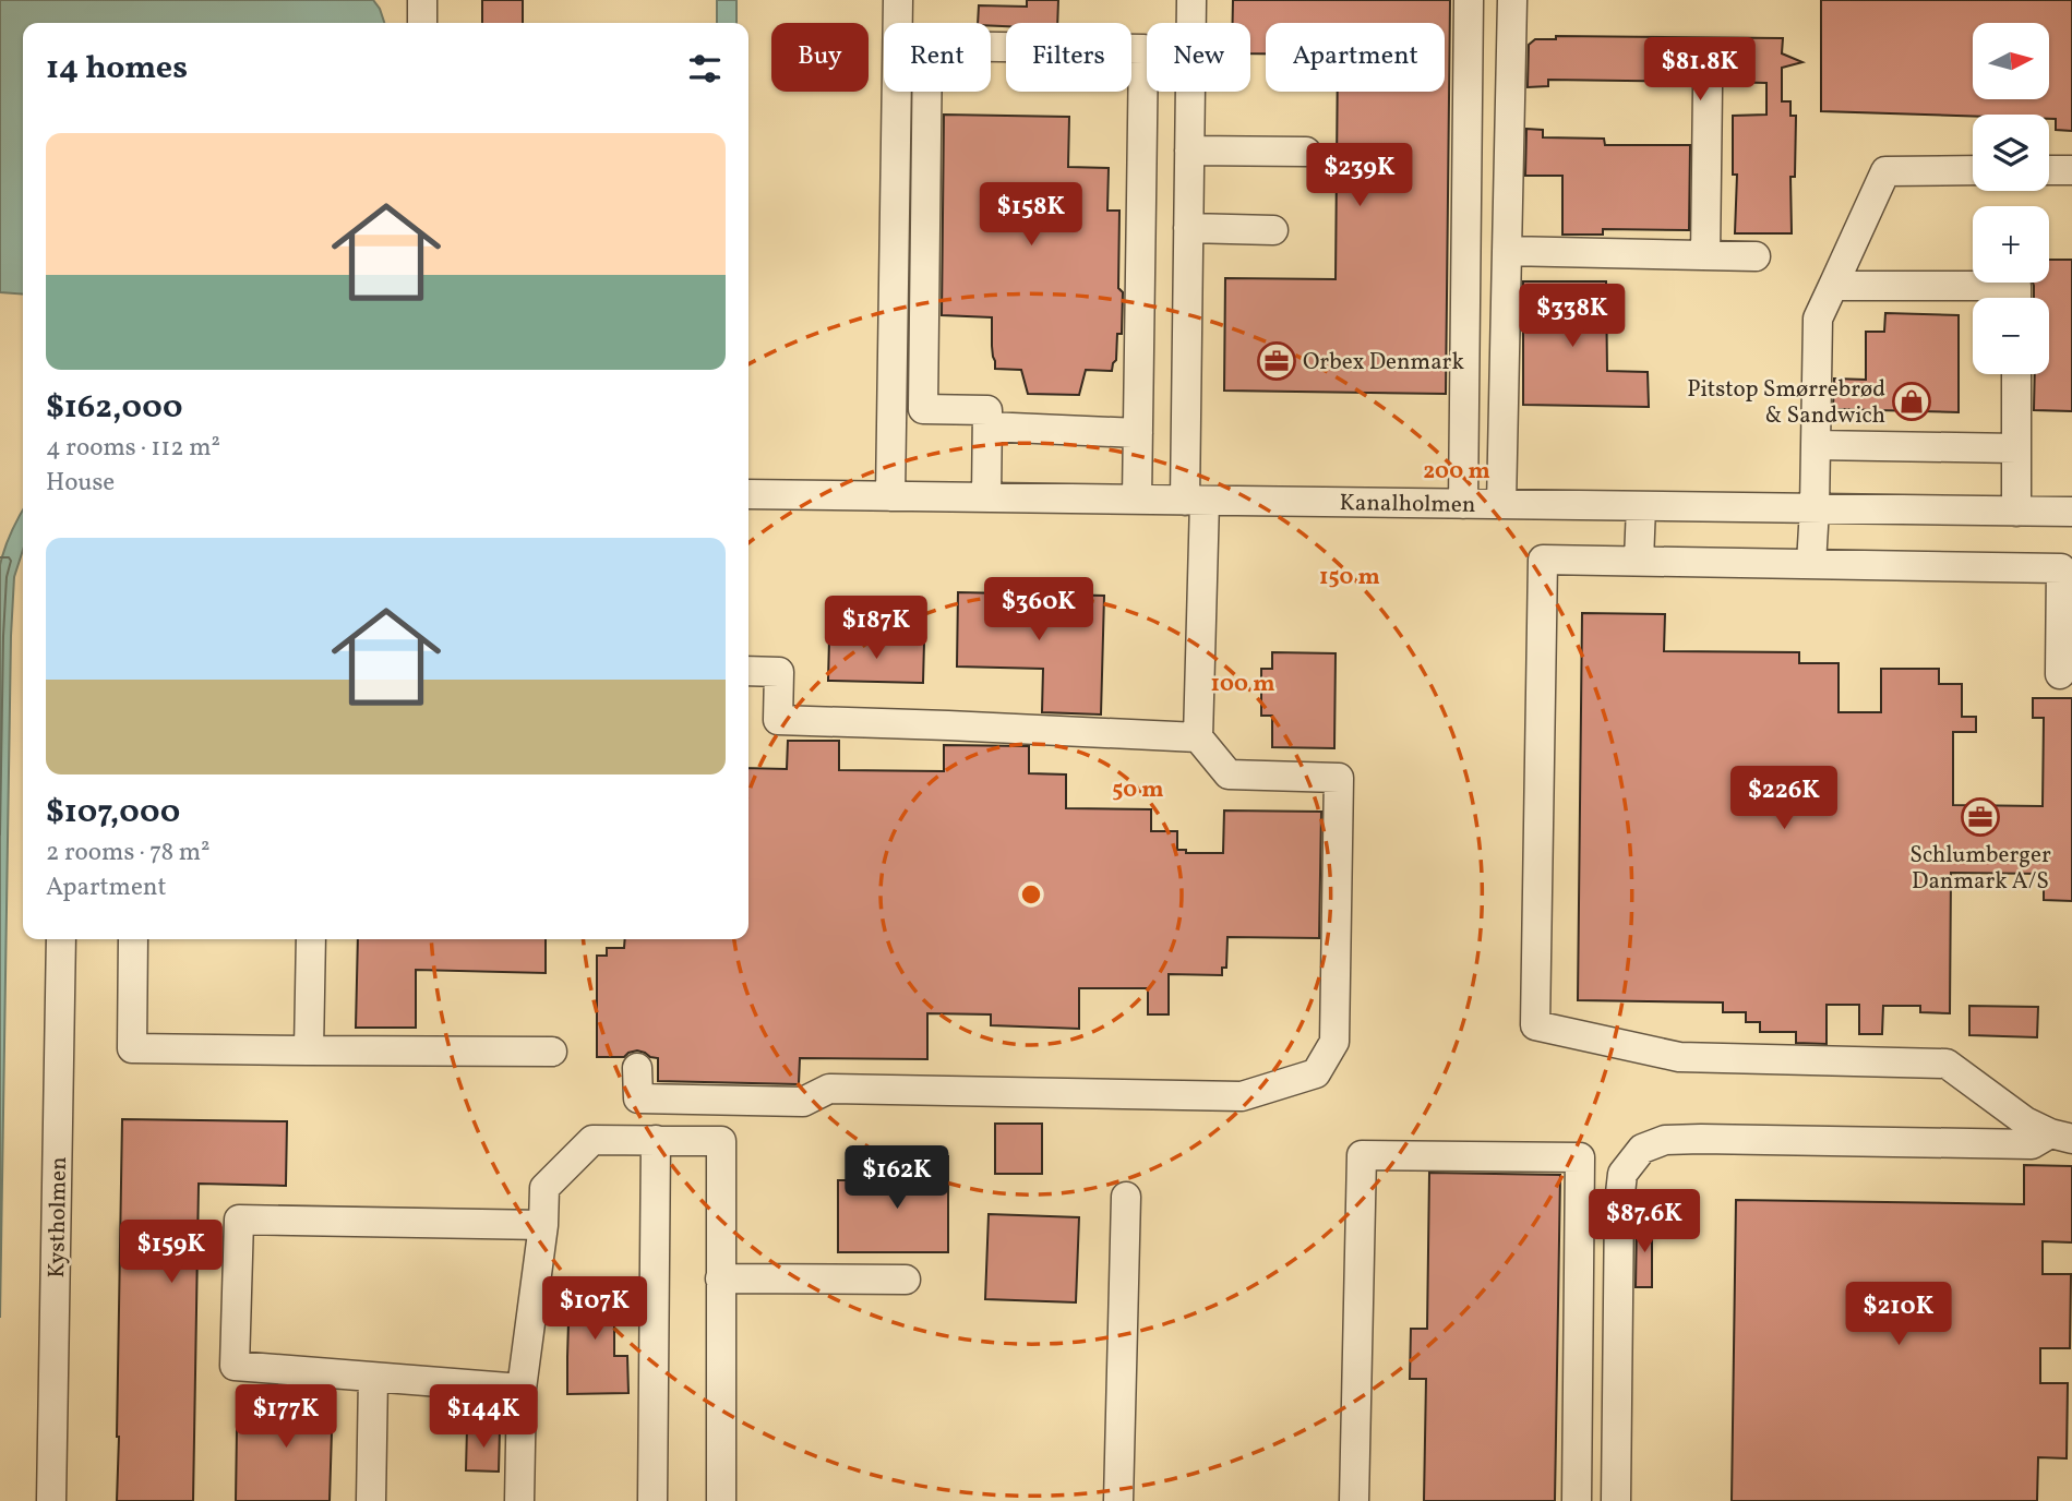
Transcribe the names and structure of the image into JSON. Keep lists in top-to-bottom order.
{
  "streets": {
    "street": ["Kanalholmen", "Kystholmen"]
  },
  "places": {
    "office": ["Orbex Denmark", "Schlumberger Danmark A/S"],
    "shop": ["Pitstop Smørrebrød & Sandwich"]
  },
  "north": "right",
  "page": {
    "map_buttons": ["+", "−"],
    "chip": [
      "Buy",
      "Rent",
      "Filters",
      "New",
      "Apartment"
    ],
    "heading": "14 homes",
    "price": [
      "$81.8K",
      "$239K",
      "$158K",
      "$338K",
      "$360K",
      "$187K",
      "$226K",
      "$162K",
      "$87.6K",
      "$159K",
      "$107K",
      "$210K",
      "$177K",
      "$144K"
    ],
    "list": [
      {
        "name": "$162,000",
        "note": "4 rooms · 112 m² · House"
      },
      {
        "name": "$107,000",
        "note": "2 rooms · 78 m² · Apartment"
      }
    ]
  },
  "rings": [
    "200 m",
    "150 m",
    "100 m",
    "50 m"
  ]
}
